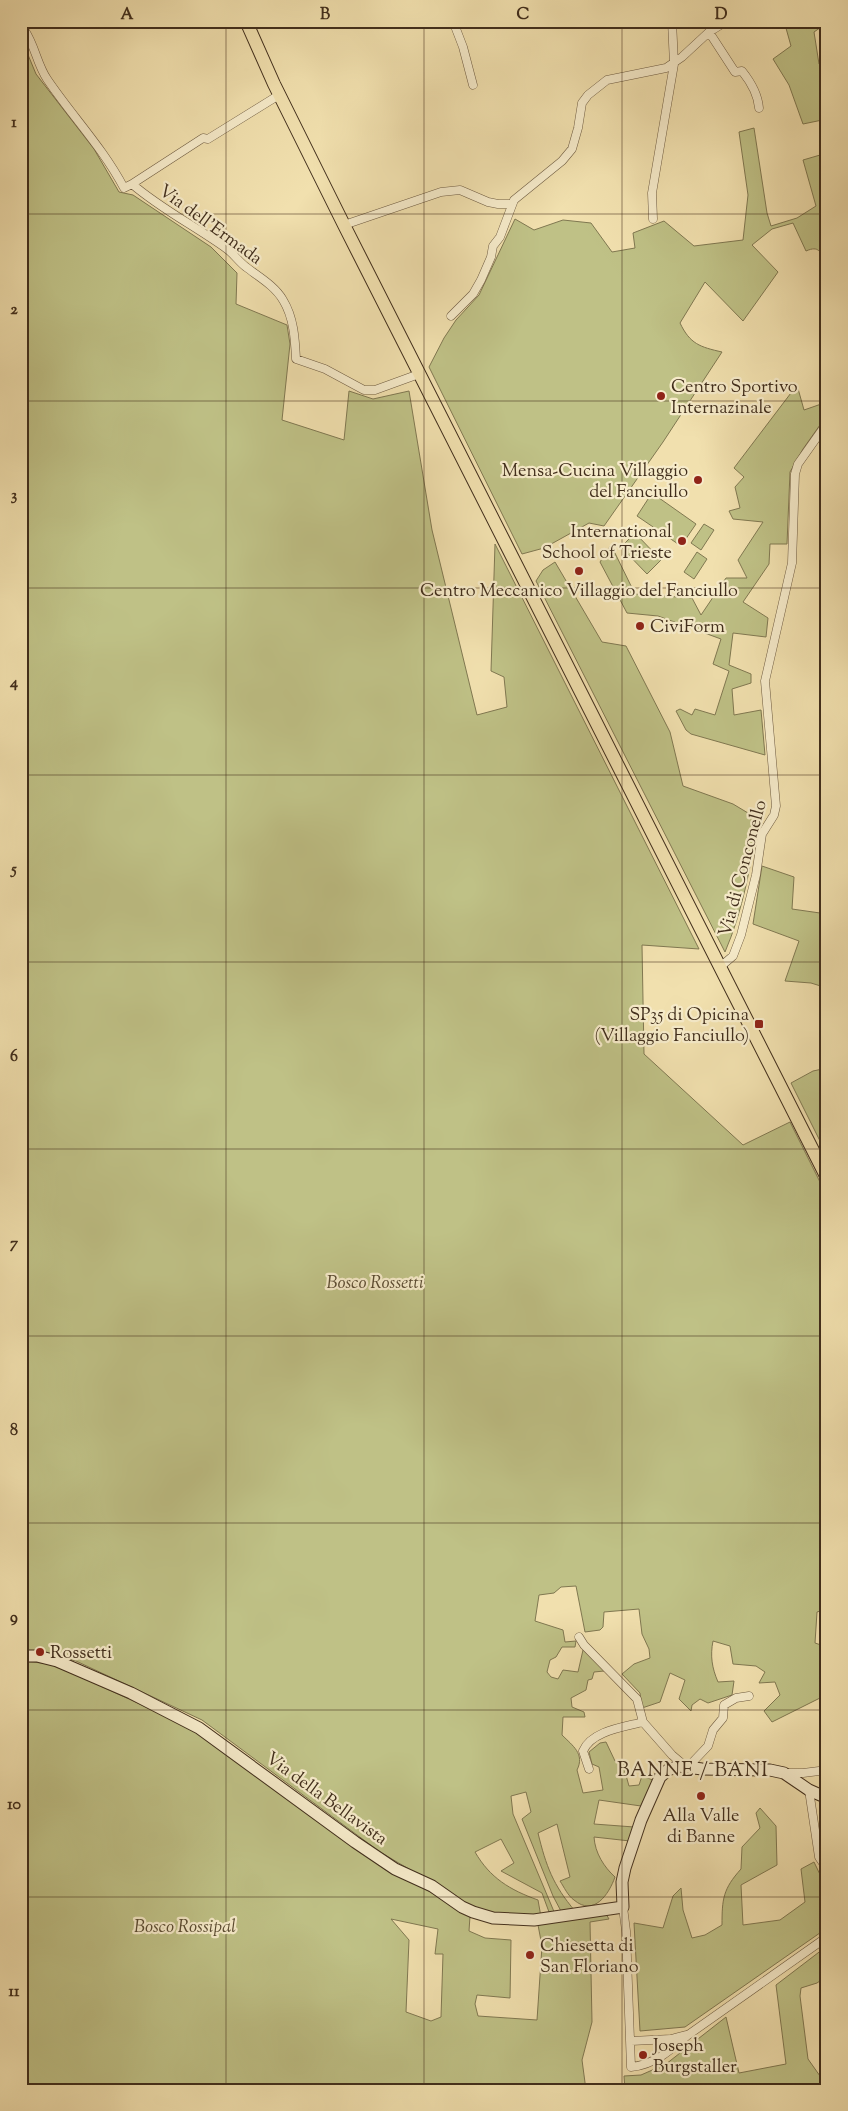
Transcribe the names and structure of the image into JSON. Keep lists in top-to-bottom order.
{
  "streets": {
    "street": ["Via dell'Ermada", "Via di Conconello", "Via della Bellavista"]
  },
  "districts": ["BANNE / BANI"],
  "parks": ["Bosco Rossetti", "Bosco Rossipal"],
  "places": {
    "other": [
      "Centro Sportivo Internazinale",
      "Mensa-Cucina Villaggio del Fanciullo",
      "International School of Trieste",
      "Centro Meccanico Villaggio del Fanciullo",
      "CiviForm",
      "Rossetti",
      "Alla Valle di Banne",
      "Chiesetta di San Floriano",
      "Joseph Burgstaller"
    ],
    "transit": ["SP35 di Opicina (Villaggio Fanciullo)"]
  },
  "grid": {
    "columns": [
      "A",
      "B",
      "C",
      "D"
    ],
    "rows": [
      "1",
      "2",
      "3",
      "4",
      "5",
      "6",
      "7",
      "8",
      "9",
      "10",
      "11"
    ]
  }
}
